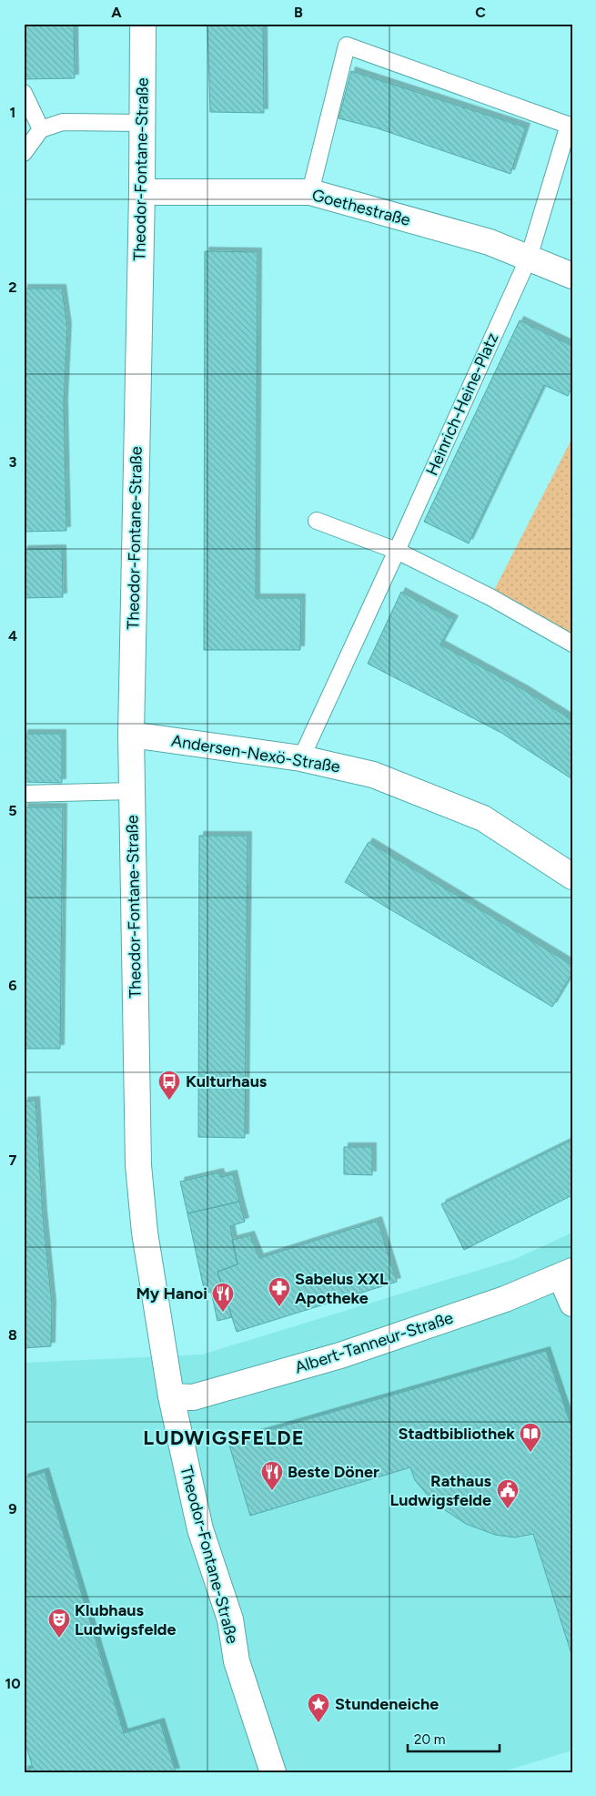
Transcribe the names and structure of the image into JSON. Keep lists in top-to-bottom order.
{
  "streets": {
    "street": [
      "Theodor-Fontane-Straße",
      "Goethestraße",
      "Andersen-Nexö-Straße",
      "Albert-Tanneur-Straße"
    ],
    "lane": ["Heinrich-Heine-Platz"]
  },
  "crossings": [
    ["Theodor-Fontane-Straße", "Goethestraße"],
    ["Theodor-Fontane-Straße", "Andersen-Nexö-Straße"],
    ["Theodor-Fontane-Straße", "Albert-Tanneur-Straße"],
    ["Goethestraße", "Heinrich-Heine-Platz"],
    ["Heinrich-Heine-Platz", "Andersen-Nexö-Straße"]
  ],
  "districts": ["LUDWIGSFELDE"],
  "places": {
    "bus stop": ["Kulturhaus"],
    "pharmacy": ["Sabelus XXL Apotheke"],
    "restaurant": ["My Hanoi", "Beste Döner"],
    "library": ["Stadtbibliothek"],
    "public building": ["Rathaus Ludwigsfelde"],
    "theatre": ["Klubhaus Ludwigsfelde"],
    "place": ["Stundeneiche"]
  },
  "scale_bar": "20 m",
  "grid": {
    "columns": ["A", "B", "C"],
    "rows": [
      "1",
      "2",
      "3",
      "4",
      "5",
      "6",
      "7",
      "8",
      "9",
      "10"
    ]
  }
}
